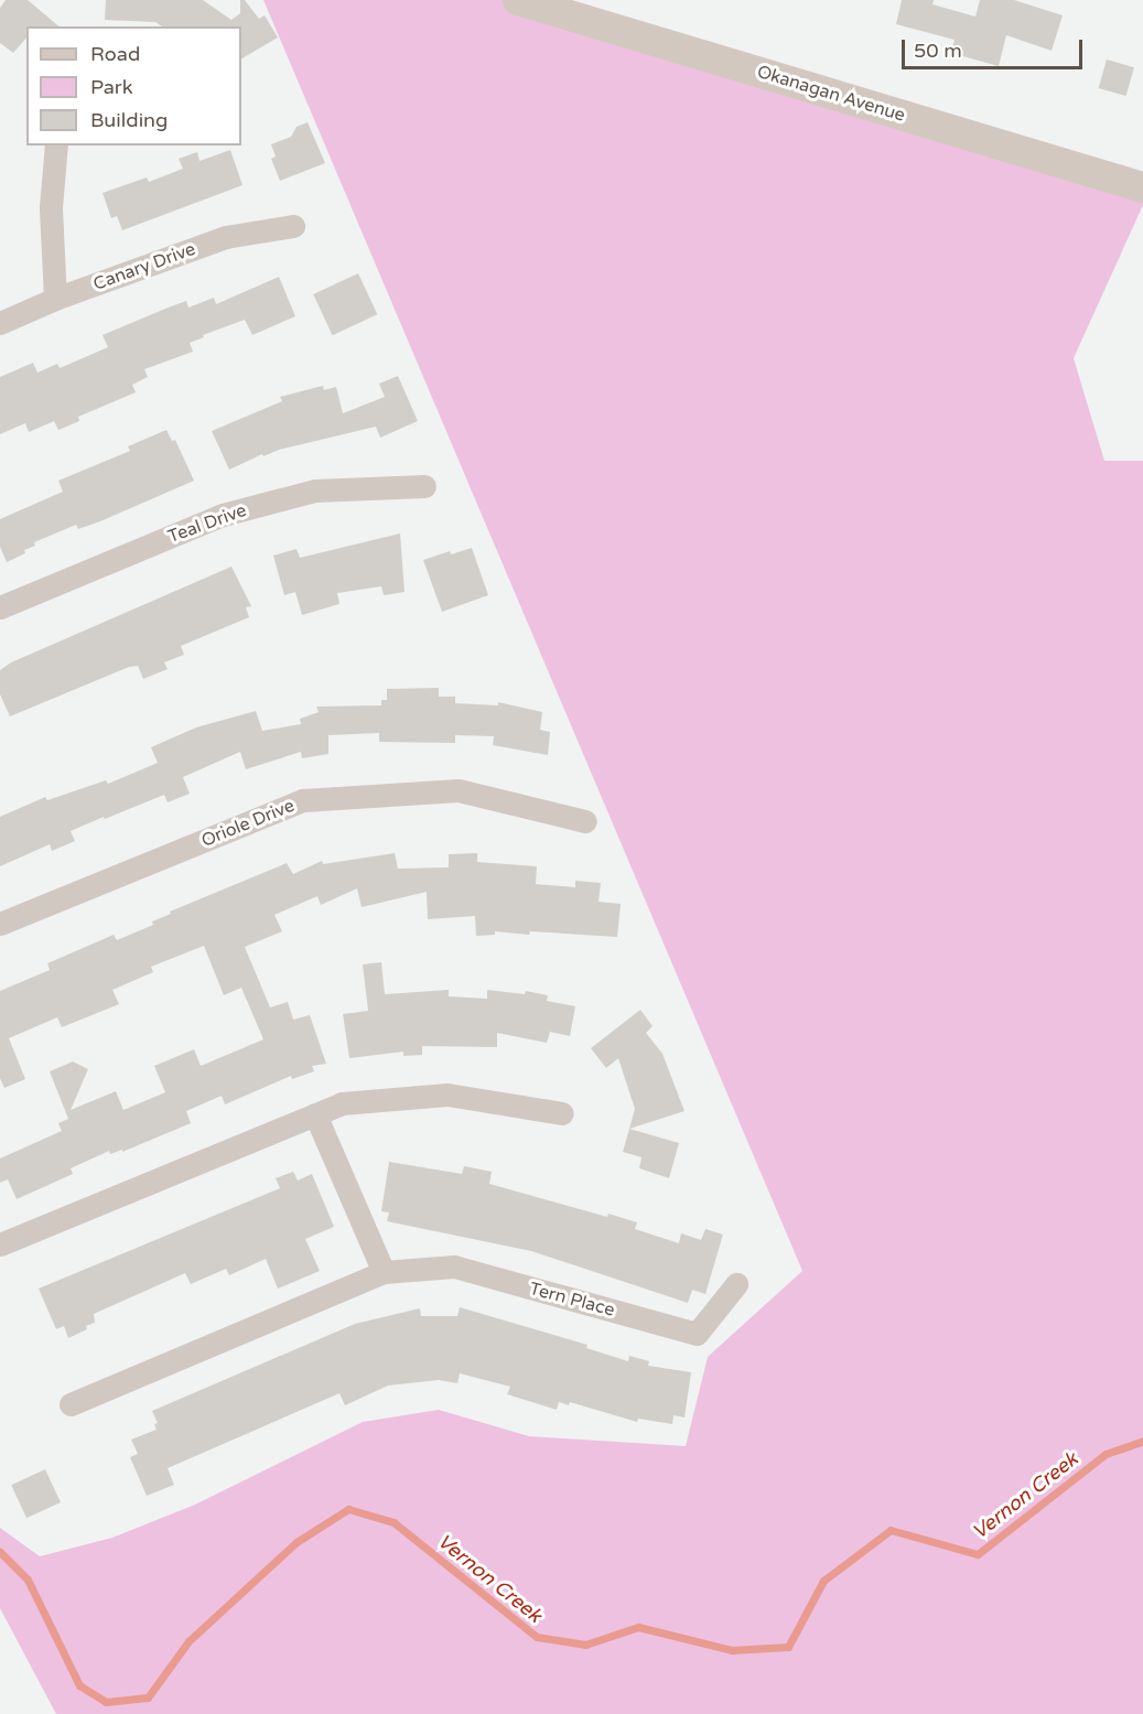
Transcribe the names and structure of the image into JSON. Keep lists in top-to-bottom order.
{
  "streets": {
    "street": [
      "Okanagan Avenue",
      "Canary Drive",
      "Teal Drive",
      "Oriole Drive",
      "Tern Place"
    ]
  },
  "water": ["Vernon Creek"],
  "legend": ["Road", "Park", "Building"],
  "scale_bar": "50 m"
}
